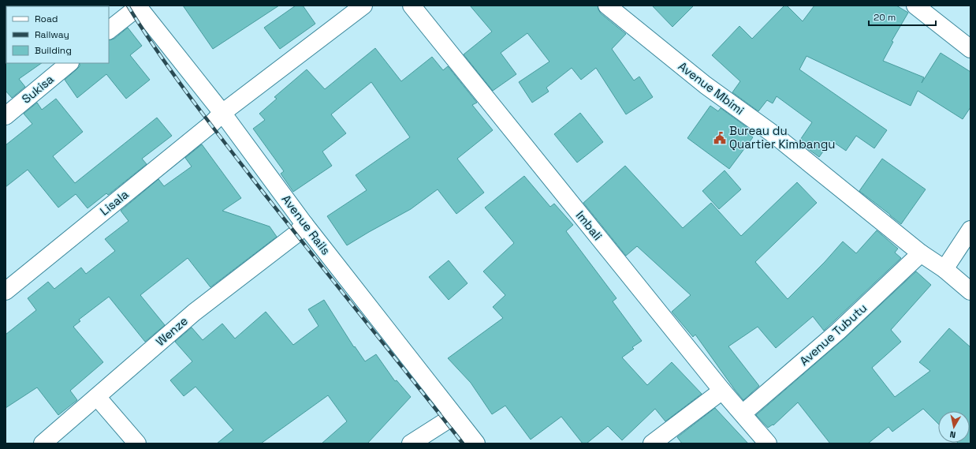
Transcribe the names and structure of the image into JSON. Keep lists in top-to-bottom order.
{
  "streets": {
    "street": [
      "Avenue Mbimi",
      "Sukisa",
      "Lisala",
      "Avenue Rails",
      "Imbali",
      "Wenze",
      "Avenue Tubutu"
    ]
  },
  "crossings": [
    ["Avenue Mbimi", "Avenue Tubutu"],
    ["Lisala", "Avenue Rails"],
    ["Avenue Rails", "Wenze"],
    ["Imbali", "Avenue Tubutu"]
  ],
  "places": {
    "public building": ["Bureau du Quartier Kimbangu"]
  },
  "legend": ["Road", "Railway", "Building"],
  "scale_bar": "20 m",
  "north": "bottom"
}
